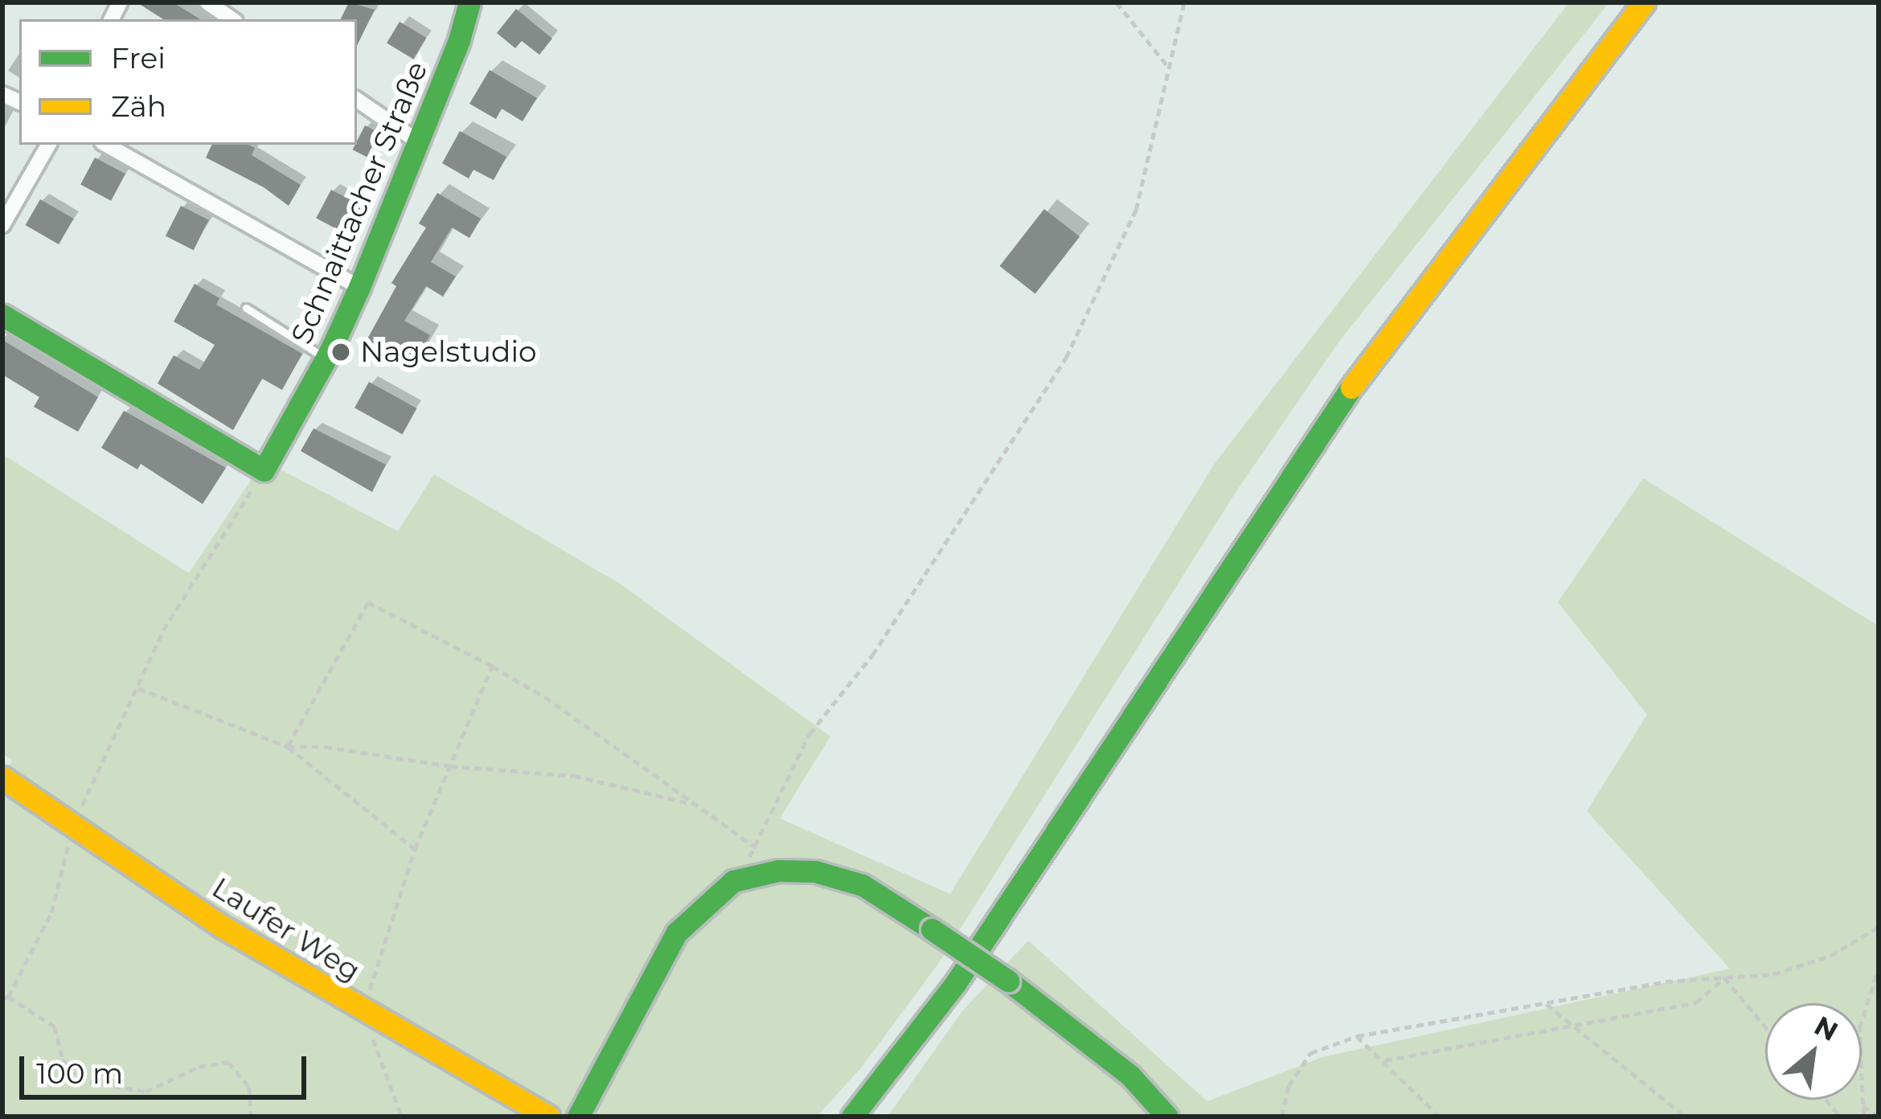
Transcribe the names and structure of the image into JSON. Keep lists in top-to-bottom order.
{
  "streets": {
    "street": ["Schnaittacher Straße", "Laufer Weg"]
  },
  "places": ["Nagelstudio"],
  "legend": ["Frei", "Zäh"],
  "scale_bar": "100 m",
  "north": "top right"
}
